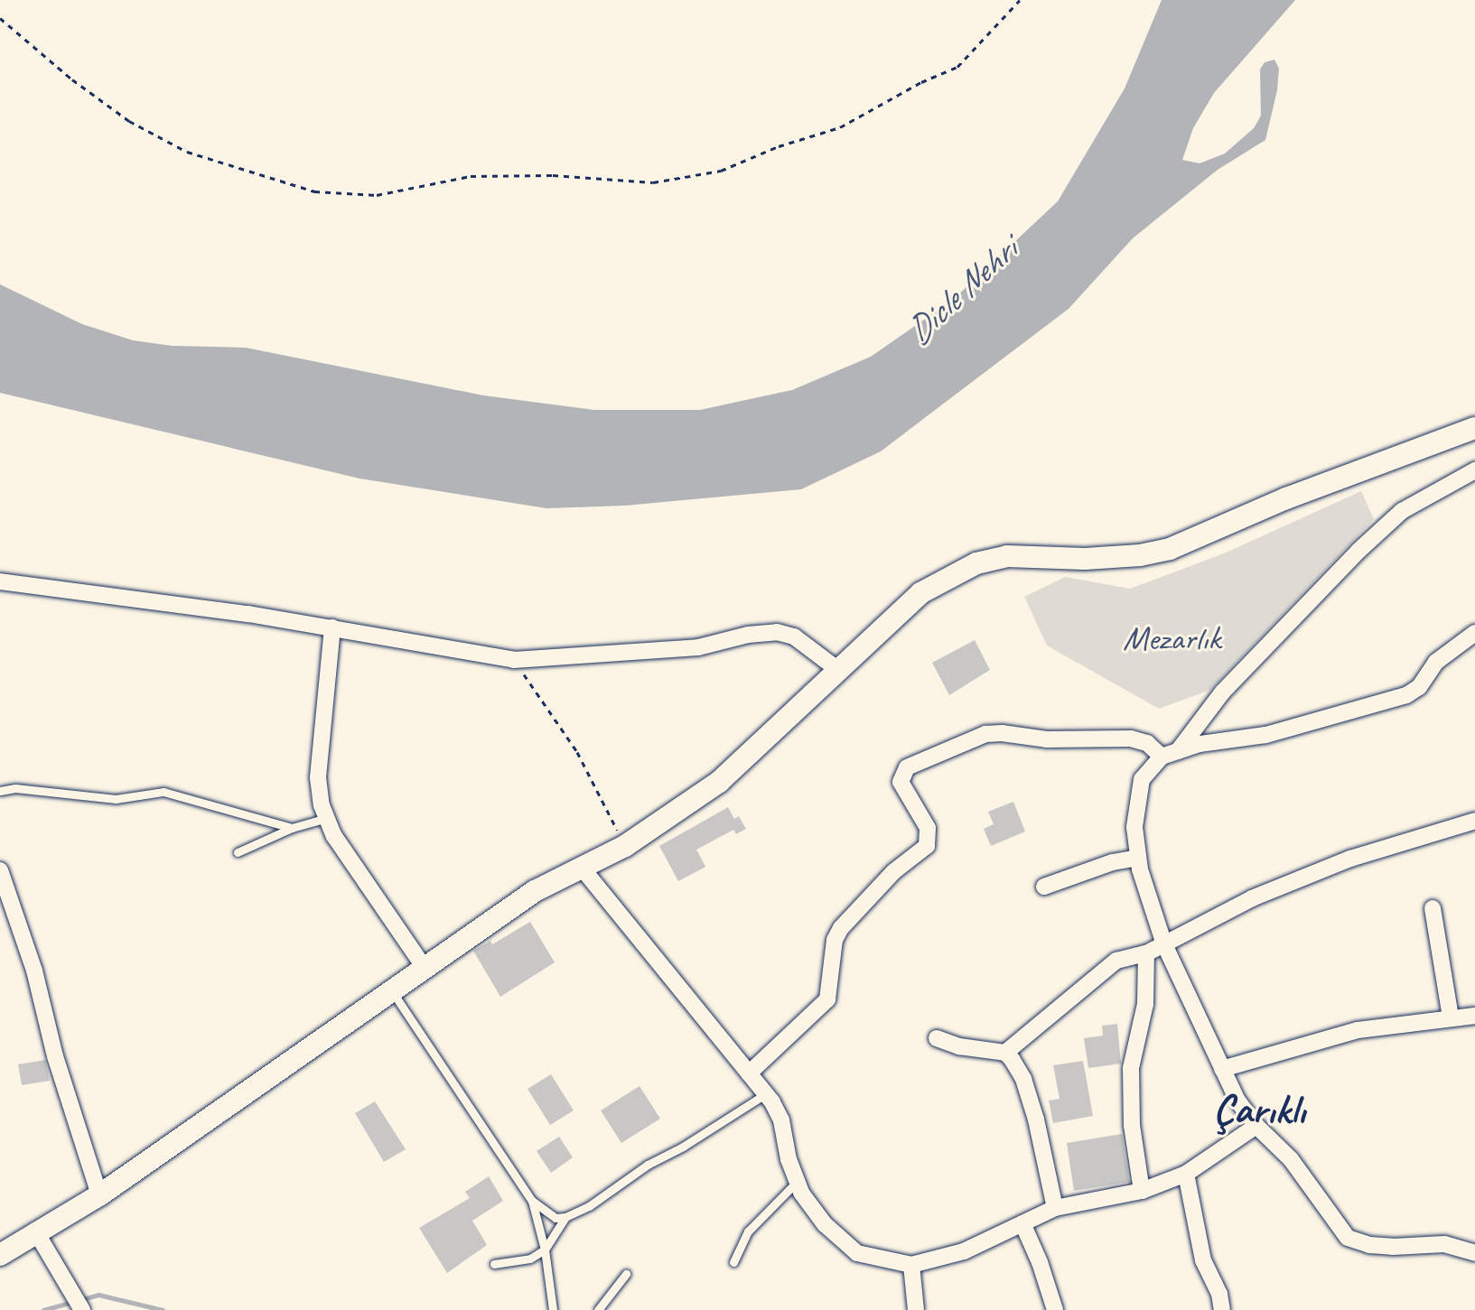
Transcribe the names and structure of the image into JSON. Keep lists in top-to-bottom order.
{
  "districts": ["Çarıklı"],
  "water": ["Dicle Nehri"],
  "parks": ["Mezarlık"]
}
